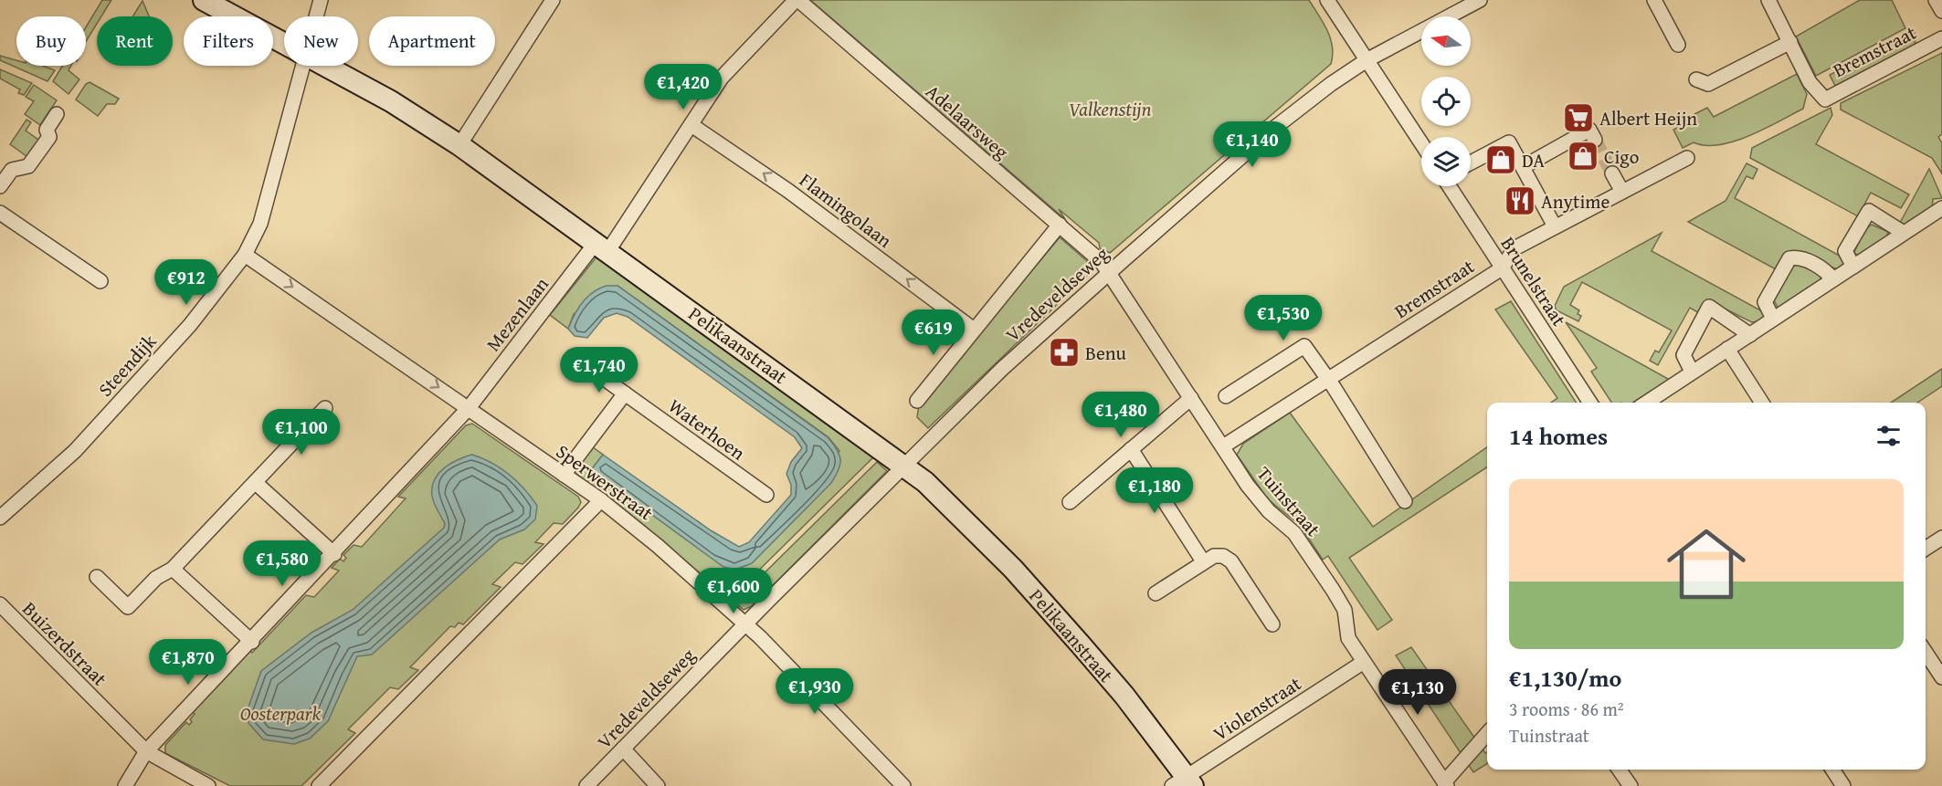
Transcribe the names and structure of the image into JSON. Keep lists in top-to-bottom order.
{
  "streets": {
    "street": [
      "Bremstraat",
      "Adelaarsweg",
      "Flamingolaan",
      "Brunelstraat",
      "Vredeveldseweg",
      "Mezenlaan",
      "Pelikaanstraat",
      "Steendijk",
      "Waterhoen",
      "Sperwerstraat",
      "Tuinstraat",
      "Buizerdstraat",
      "Violenstraat"
    ]
  },
  "crossings": [
    ["Bremstraat", "Brunelstraat"],
    ["Bremstraat", "Tuinstraat"],
    ["Adelaarsweg", "Vredeveldseweg"],
    ["Adelaarsweg", "Mezenlaan"],
    ["Adelaarsweg", "Tuinstraat"],
    ["Flamingolaan", "Vredeveldseweg"],
    ["Flamingolaan", "Mezenlaan"],
    ["Vredeveldseweg", "Pelikaanstraat"],
    ["Vredeveldseweg", "Sperwerstraat"],
    ["Vredeveldseweg", "Tuinstraat"],
    ["Mezenlaan", "Pelikaanstraat"],
    ["Mezenlaan", "Sperwerstraat"],
    ["Pelikaanstraat", "Violenstraat"],
    ["Steendijk", "Sperwerstraat"],
    ["Tuinstraat", "Violenstraat"]
  ],
  "one_way": ["Flamingolaan"],
  "parks": ["Valkenstijn", "Oosterpark"],
  "places": {
    "supermarket": ["Albert Heijn"],
    "shop": ["Cigo", "DA"],
    "restaurant": ["Anytime"],
    "pharmacy": ["Benu"]
  },
  "north": "left",
  "page": {
    "chip": [
      "Buy",
      "Rent",
      "Filters",
      "New",
      "Apartment"
    ],
    "price": [
      "€1,420",
      "€1,140",
      "€912",
      "€1,530",
      "€619",
      "€1,740",
      "€1,480",
      "€1,100",
      "€1,180",
      "€1,580",
      "€1,600",
      "€1,870",
      "€1,930",
      "€1,130"
    ],
    "heading": "14 homes",
    "list": [
      {
        "name": "€1,130/mo",
        "note": "3 rooms · 86 m² · Tuinstraat"
      }
    ]
  }
}
